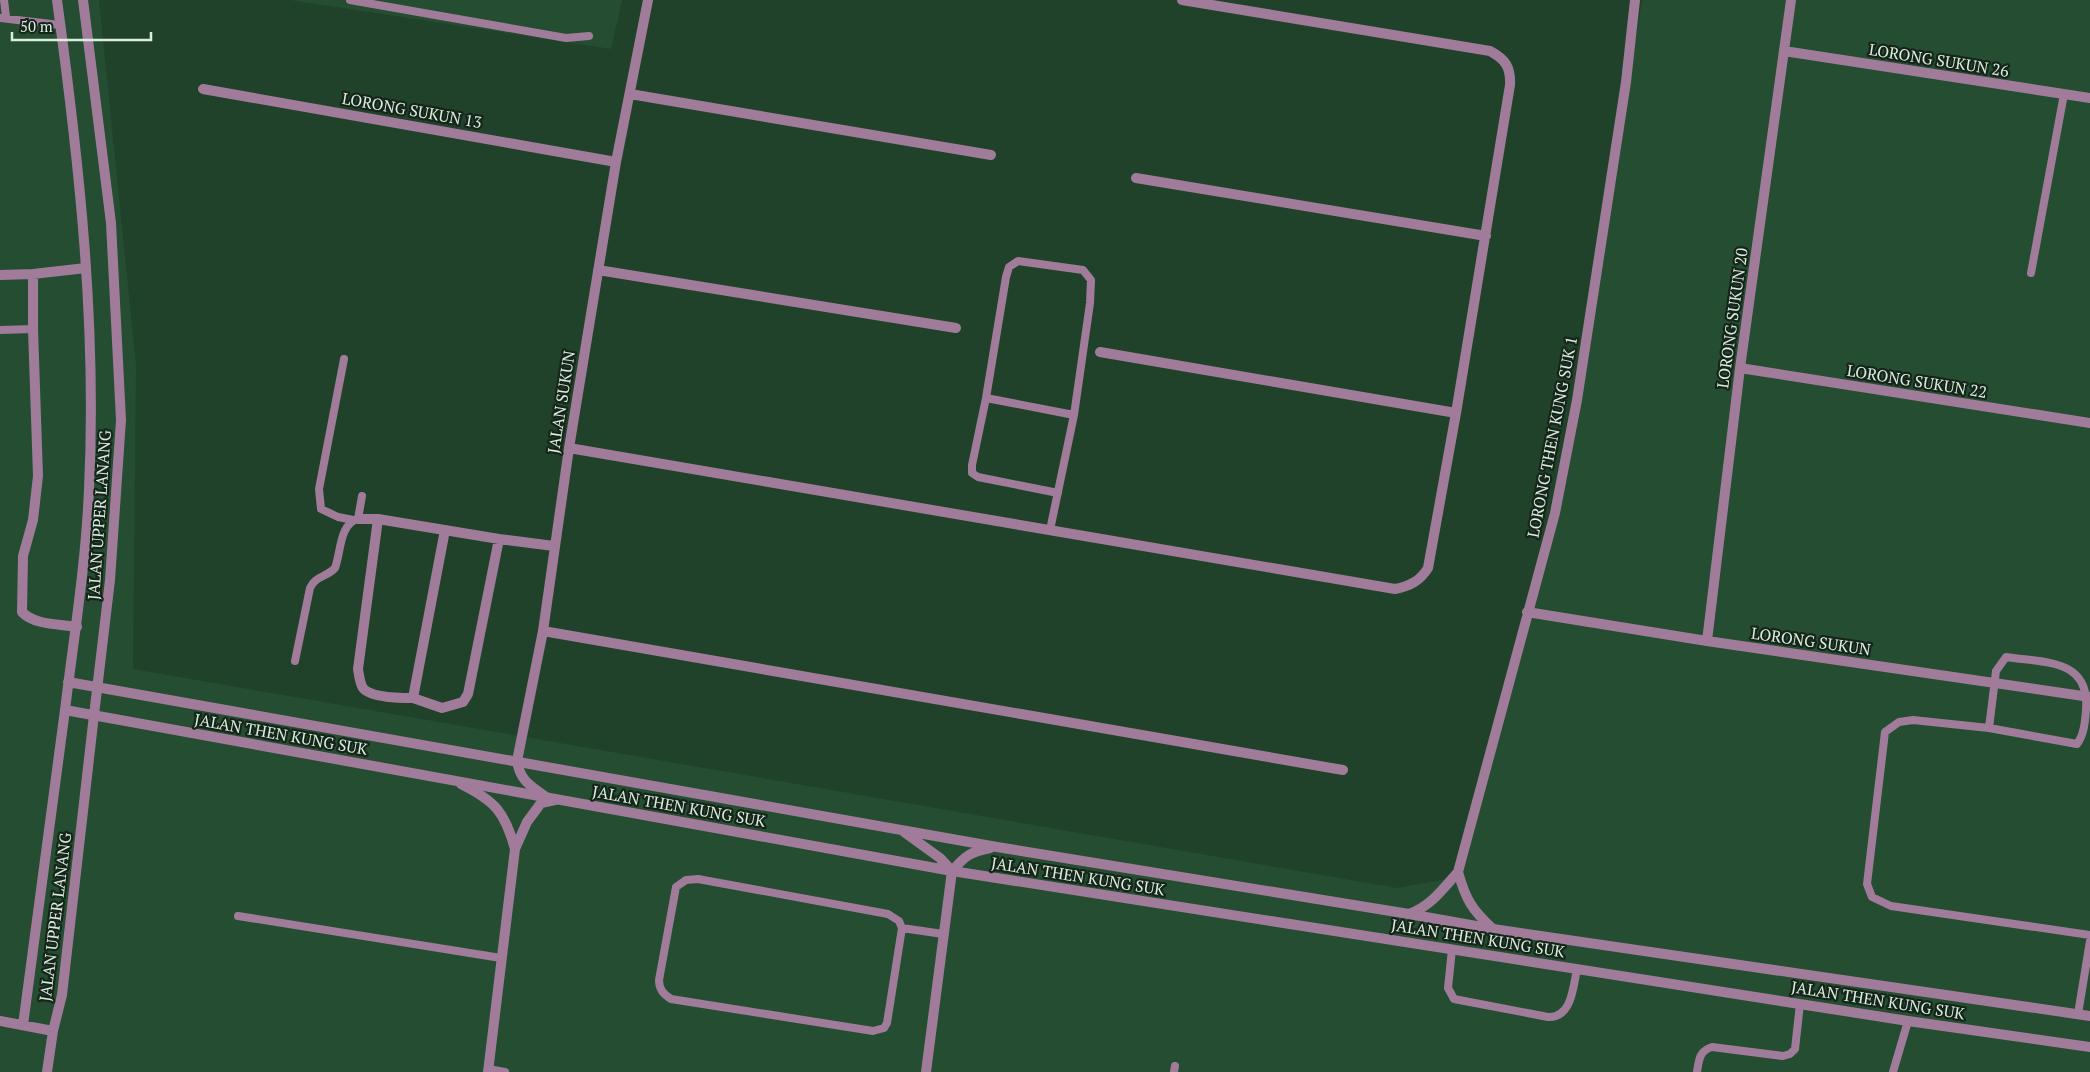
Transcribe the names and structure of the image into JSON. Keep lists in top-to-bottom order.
{
  "streets": {
    "street": [
      "LORONG SUKUN 26",
      "LORONG SUKUN 13",
      "LORONG SUKUN 20",
      "LORONG SUKUN 22",
      "JALAN SUKUN",
      "LORONG THEN KUNG SUK 1",
      "JALAN UPPER LANANG",
      "LORONG SUKUN",
      "JALAN THEN KUNG SUK"
    ]
  },
  "crossings": [
    ["LORONG SUKUN 26", "LORONG SUKUN 20"],
    ["LORONG SUKUN 13", "JALAN SUKUN"],
    ["LORONG SUKUN 20", "LORONG SUKUN 22"],
    ["LORONG SUKUN 20", "LORONG SUKUN"],
    ["JALAN SUKUN", "JALAN THEN KUNG SUK"],
    ["LORONG THEN KUNG SUK 1", "LORONG SUKUN"],
    ["JALAN UPPER LANANG", "JALAN THEN KUNG SUK"]
  ],
  "scale_bar": "50 m"
}
